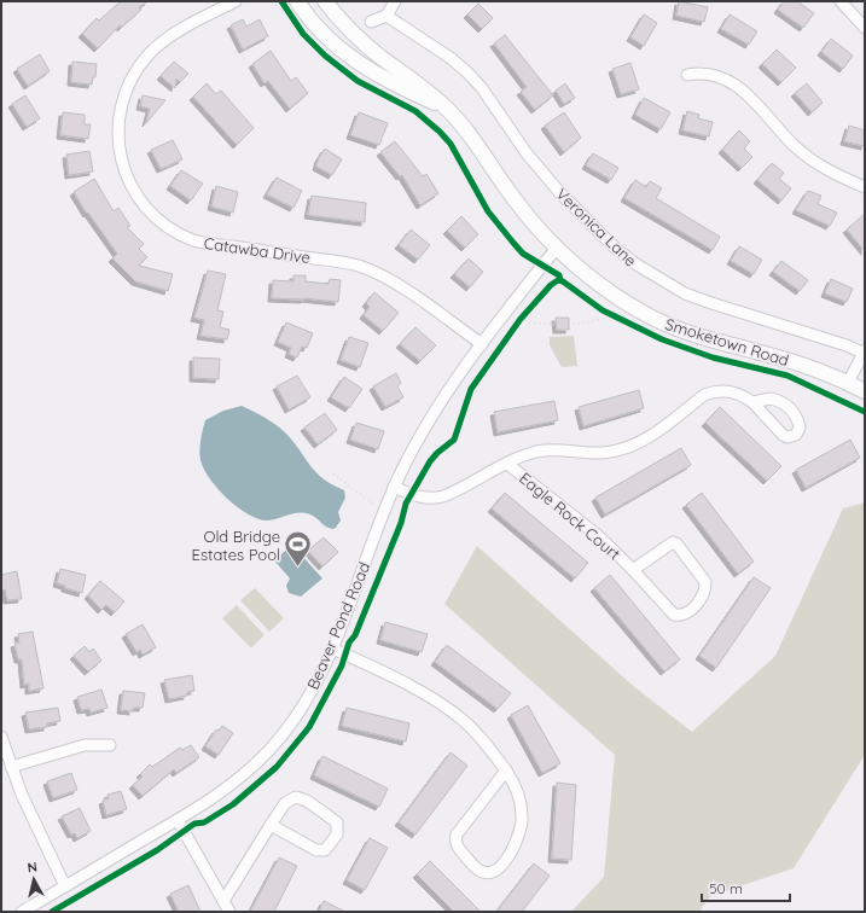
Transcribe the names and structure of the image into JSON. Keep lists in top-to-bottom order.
{
  "streets": {
    "main road": ["Smoketown Road"],
    "street": [
      "Veronica Lane",
      "Catawba Drive",
      "Eagle Rock Court",
      "Beaver Pond Road"
    ]
  },
  "crossings": [
    ["Catawba Drive", "Beaver Pond Road"],
    ["Smoketown Road", "Beaver Pond Road"]
  ],
  "places": {
    "sports": ["Old Bridge Estates Pool"]
  },
  "scale_bar": "50 m",
  "north": "top"
}
